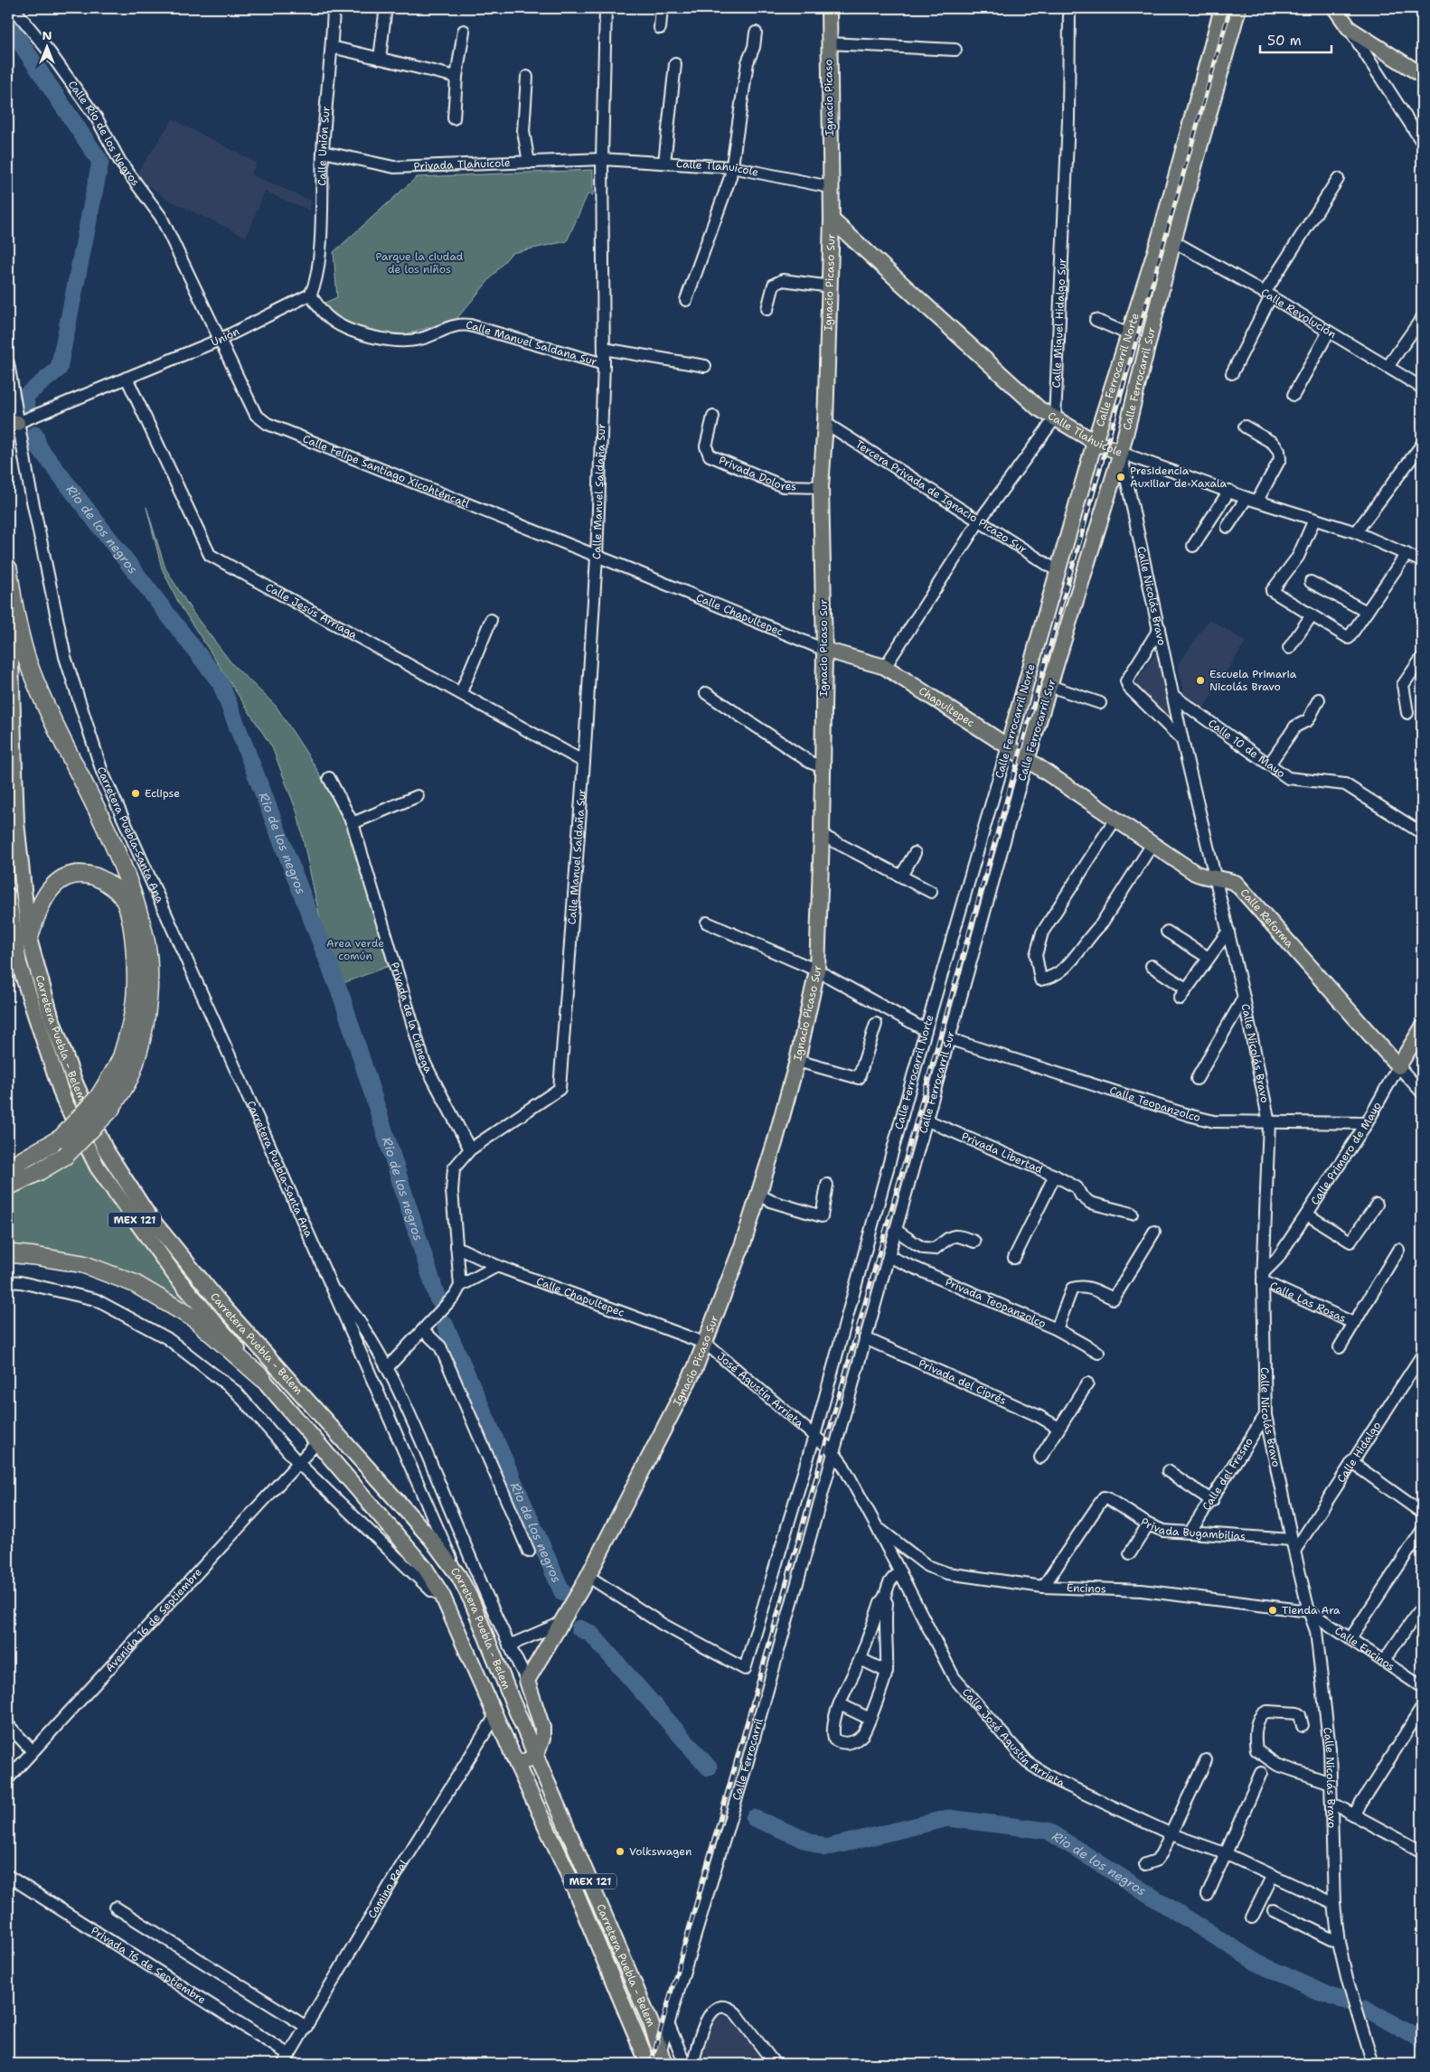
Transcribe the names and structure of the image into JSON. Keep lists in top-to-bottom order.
{
  "streets": {
    "main road": [
      "Ignacio Picaso",
      "Calle Tlahuicole",
      "Ignacio Picaso Sur",
      "Calle Ferrocarril Norte",
      "Calle Ferrocarril Sur",
      "Calle Chapultepec",
      "Chapultepec",
      "Calle Reforma",
      "Carretera Puebla - Belem",
      "Calle Primero de Mayo",
      "MEX 121"
    ],
    "street": [
      "Calle Río de los Negros",
      "Calle Unión Sur",
      "Privada Tlahuicole",
      "Calle Revolución",
      "Calle Miguel Hidalgo Sur",
      "Unión",
      "Calle Manuel Saldana Sur",
      "Calle Felipe Santiago Xicohténcatl",
      "Privada Dolores",
      "Calle Manuel Saldaña Sur",
      "Tercera Privada de Ignacio Picazo Sur",
      "Calle Nicolás Bravo",
      "Calle Jesús Arriaga",
      "Calle 10 de Mayo",
      "Carretera Puebla-Santa Ana",
      "Privada de la Ciénega",
      "Calle Teopanzolco",
      "Privada Libertad",
      "Calle Las Rosas",
      "Privada Teopanzolco",
      "Privada del Ciprés",
      "José Agustín Arrieta",
      "Calle Hidalgo",
      "Calle del Fresno",
      "Privada Bugambilias",
      "Encinos",
      "Avenida 16 de Septiembre",
      "Calle Encinos",
      "Calle José Agustín Arrieta",
      "Calle Ferrocarril",
      "Camino Real",
      "Privada 16 de Septiembre"
    ]
  },
  "crossings": [
    ["Ignacio Picaso", "Calle Tlahuicole"],
    ["Ignacio Picaso", "Ignacio Picaso Sur"],
    ["Calle Río de los Negros", "Unión"],
    ["Calle Río de los Negros", "Calle Felipe Santiago Xicohténcatl"],
    ["Calle Unión Sur", "Privada Tlahuicole"],
    ["Calle Unión Sur", "Unión"],
    ["Calle Unión Sur", "Calle Manuel Saldana Sur"],
    ["Privada Tlahuicole", "Calle Tlahuicole"],
    ["Privada Tlahuicole", "Calle Manuel Saldaña Sur"],
    ["Calle Tlahuicole", "Ignacio Picaso Sur"],
    ["Calle Tlahuicole", "Calle Miguel Hidalgo Sur"],
    ["Calle Tlahuicole", "Calle Ferrocarril Norte"],
    ["Calle Tlahuicole", "Calle Ferrocarril Sur"],
    ["Calle Tlahuicole", "Calle Manuel Saldaña Sur"],
    ["Calle Tlahuicole", "Calle Nicolás Bravo"],
    ["Ignacio Picaso Sur", "Privada Dolores"],
    ["Ignacio Picaso Sur", "Tercera Privada de Ignacio Picazo Sur"],
    ["Ignacio Picaso Sur", "Calle Chapultepec"],
    ["Ignacio Picaso Sur", "José Agustín Arrieta"],
    ["Calle Revolución", "Calle Ferrocarril Sur"],
    ["Unión", "Calle Manuel Saldana Sur"],
    ["Unión", "Calle Felipe Santiago Xicohténcatl"],
    ["Unión", "Calle Jesús Arriaga"],
    ["Unión", "Carretera Puebla-Santa Ana"],
    ["Calle Manuel Saldana Sur", "Calle Manuel Saldaña Sur"],
    ["Calle Ferrocarril Norte", "Tercera Privada de Ignacio Picazo Sur"],
    ["Calle Ferrocarril Norte", "Chapultepec"],
    ["Calle Ferrocarril Norte", "Calle Reforma"],
    ["Calle Ferrocarril Norte", "José Agustín Arrieta"],
    ["Calle Ferrocarril Norte", "Calle José Agustín Arrieta"],
    ["Calle Ferrocarril Sur", "Calle Nicolás Bravo"],
    ["Calle Ferrocarril Sur", "Calle Reforma"],
    ["Calle Ferrocarril Sur", "Calle Teopanzolco"],
    ["Calle Ferrocarril Sur", "Privada Libertad"],
    ["Calle Ferrocarril Sur", "Privada Teopanzolco"],
    ["Calle Ferrocarril Sur", "Privada del Ciprés"],
    ["Calle Ferrocarril Sur", "Calle José Agustín Arrieta"],
    ["Calle Ferrocarril Sur", "Calle Ferrocarril"],
    ["Calle Felipe Santiago Xicohténcatl", "Calle Manuel Saldaña Sur"],
    ["Calle Felipe Santiago Xicohténcatl", "Calle Chapultepec"],
    ["Calle Manuel Saldaña Sur", "Calle Jesús Arriaga"],
    ["Calle Manuel Saldaña Sur", "Calle Chapultepec"],
    ["Calle Manuel Saldaña Sur", "Privada de la Ciénega"],
    ["Calle Nicolás Bravo", "Calle 10 de Mayo"],
    ["Calle Nicolás Bravo", "Calle Reforma"],
    ["Calle Nicolás Bravo", "Calle Teopanzolco"],
    ["Calle Nicolás Bravo", "Calle Primero de Mayo"],
    ["Calle Nicolás Bravo", "Calle Las Rosas"],
    ["Calle Nicolás Bravo", "Calle Hidalgo"],
    ["Calle Nicolás Bravo", "Calle del Fresno"],
    ["Calle Nicolás Bravo", "Privada Bugambilias"],
    ["Calle Nicolás Bravo", "Encinos"],
    ["Calle Nicolás Bravo", "Calle Encinos"],
    ["Calle Nicolás Bravo", "Calle José Agustín Arrieta"],
    ["Calle Chapultepec", "Chapultepec"],
    ["Calle Chapultepec", "José Agustín Arrieta"],
    ["Chapultepec", "Calle Reforma"],
    ["Carretera Puebla-Santa Ana", "Carretera Puebla - Belem"],
    ["Calle Reforma", "Calle Primero de Mayo"],
    ["Carretera Puebla - Belem", "Avenida 16 de Septiembre"],
    ["Carretera Puebla - Belem", "Calle Ferrocarril"],
    ["Carretera Puebla - Belem", "Camino Real"],
    ["Calle Teopanzolco", "Calle Primero de Mayo"],
    ["Calle Primero de Mayo", "Calle Las Rosas"],
    ["José Agustín Arrieta", "Calle José Agustín Arrieta"],
    ["Calle Hidalgo", "Privada Bugambilias"],
    ["Calle del Fresno", "Privada Bugambilias"],
    ["Privada Bugambilias", "Encinos"],
    ["Encinos", "Calle Encinos"],
    ["Encinos", "Calle José Agustín Arrieta"],
    ["Calle José Agustín Arrieta", "Calle Ferrocarril"],
    ["Camino Real", "Privada 16 de Septiembre"]
  ],
  "water": ["Rio de los negros"],
  "parks": ["Parque la ciudad de los niños", "Area verde común"],
  "places": [
    "Presidencia Auxiliar de Xaxala",
    "Escuela Primaria Nicolás Bravo",
    "Eclipse",
    "Tienda Ara",
    "Volkswagen"
  ],
  "scale_bar": "50 m",
  "north": "top"
}
